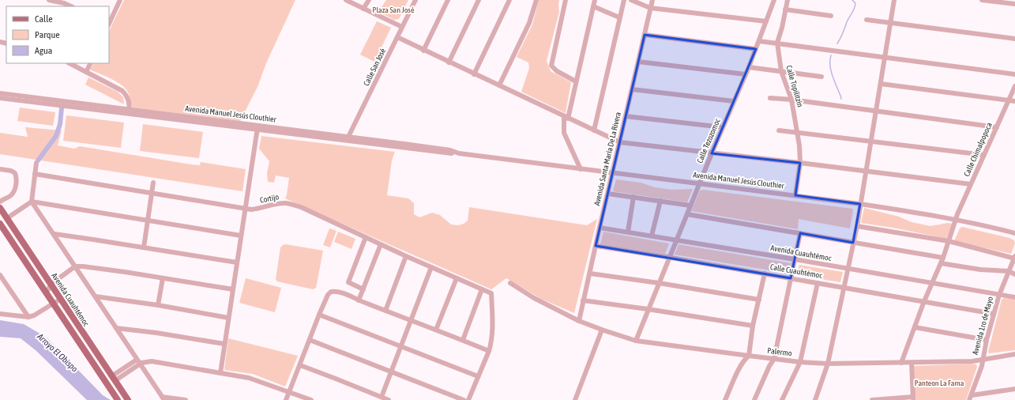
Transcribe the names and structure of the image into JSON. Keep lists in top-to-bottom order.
{
  "streets": {
    "main road": ["Avenida Cuauhtémoc"],
    "street": [
      "Calle San José",
      "Calle Topilitzin",
      "Avenida Manuel Jesús Clouthier",
      "Calle Tezozomoc",
      "Calle Chimalpopoca",
      "Avenida Santa María De La Rivera",
      "Cortijo",
      "Calle Cuauhtémoc",
      "Avenida 1ro de Mayo",
      "Palermo"
    ]
  },
  "crossings": [
    ["Calle San José", "Avenida Manuel Jesús Clouthier"],
    ["Calle Topilitzin", "Avenida Manuel Jesús Clouthier"],
    ["Avenida Manuel Jesús Clouthier", "Calle Tezozomoc"],
    ["Avenida Manuel Jesús Clouthier", "Calle Chimalpopoca"],
    ["Avenida Manuel Jesús Clouthier", "Avenida Santa María De La Rivera"],
    ["Calle Tezozomoc", "Avenida Cuauhtémoc"],
    ["Calle Tezozomoc", "Calle Cuauhtémoc"],
    ["Calle Tezozomoc", "Palermo"],
    ["Calle Chimalpopoca", "Avenida Cuauhtémoc"],
    ["Calle Chimalpopoca", "Calle Cuauhtémoc"],
    ["Calle Chimalpopoca", "Palermo"],
    ["Avenida Santa María De La Rivera", "Avenida Cuauhtémoc"],
    ["Avenida Santa María De La Rivera", "Calle Cuauhtémoc"],
    ["Avenida Santa María De La Rivera", "Palermo"],
    ["Avenida Cuauhtémoc", "Avenida 1ro de Mayo"],
    ["Calle Cuauhtémoc", "Avenida 1ro de Mayo"],
    ["Avenida 1ro de Mayo", "Palermo"]
  ],
  "water": ["Arroyo El Obispo"],
  "parks": ["Plaza San José", "Panteon La Fama"],
  "legend": ["Calle", "Parque", "Agua"]
}
